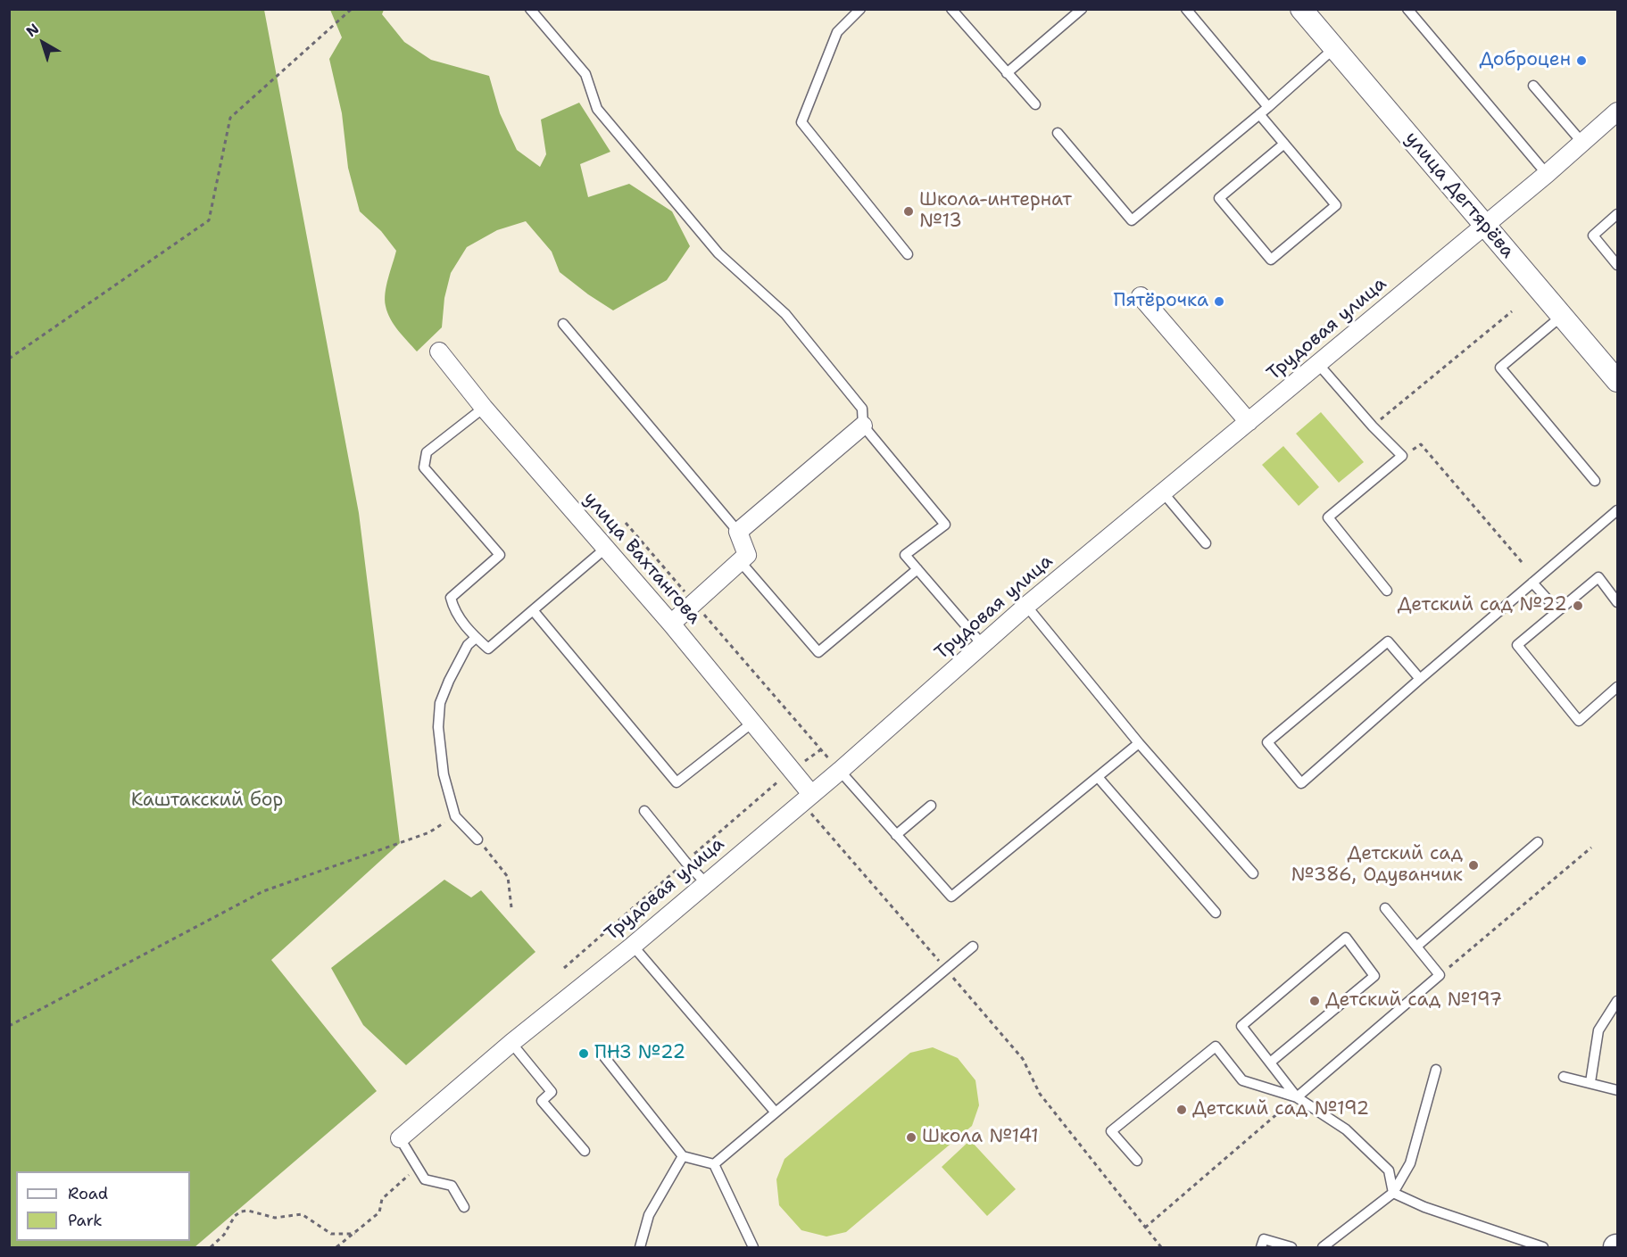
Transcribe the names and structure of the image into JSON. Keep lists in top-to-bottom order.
{
  "streets": {
    "street": ["улица Дегтярёва", "Трудовая улица", "улица Вахтангова"]
  },
  "crossings": [
    ["улица Дегтярёва", "Трудовая улица"],
    ["Трудовая улица", "улица Вахтангова"]
  ],
  "parks": ["Каштакский бор"],
  "places": [
    "Доброцен",
    "Школа-интернат №13",
    "Пятёрочка",
    "Детский сад №22",
    "Детский сад №386, Одуванчик",
    "Детский сад №197",
    "ПНЗ №22",
    "Детский сад №192",
    "Школа №141"
  ],
  "legend": ["Road", "Park"],
  "north": "top left"
}
